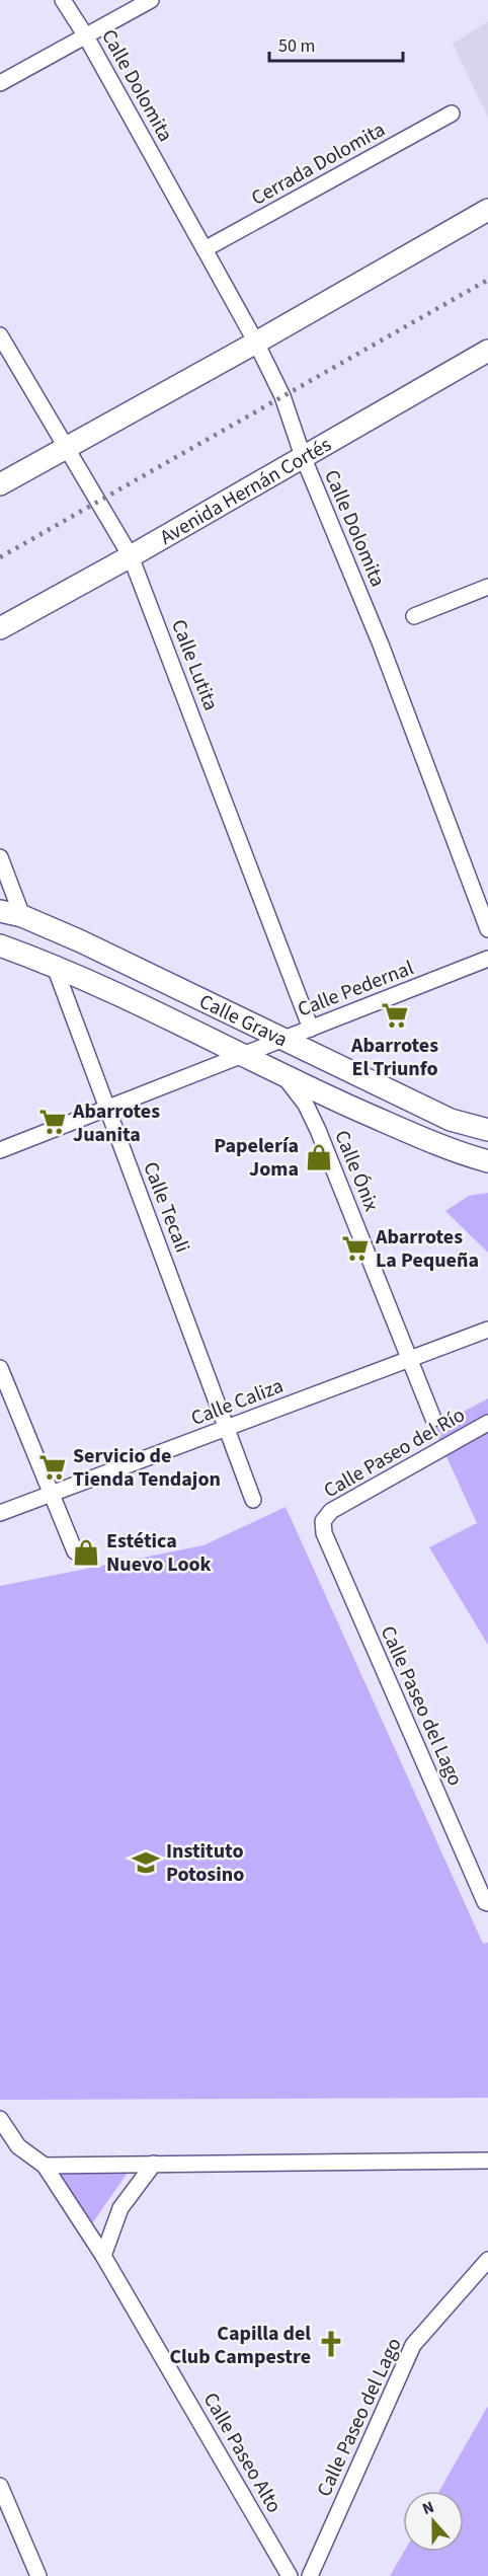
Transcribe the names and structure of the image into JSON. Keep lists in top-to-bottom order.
{
  "streets": {
    "main road": ["Avenida Hernán Cortés", "Calle Grava"],
    "street": [
      "Calle Dolomita",
      "Cerrada Dolomita",
      "Calle Lutita",
      "Calle Pedernal",
      "Calle Ónix",
      "Calle Tecali",
      "Calle Caliza",
      "Calle Paseo del Río",
      "Calle Paseo del Lago",
      "Calle Paseo Alto"
    ]
  },
  "crossings": [
    ["Calle Dolomita", "Cerrada Dolomita"],
    ["Calle Dolomita", "Avenida Hernán Cortés"],
    ["Avenida Hernán Cortés", "Calle Lutita"],
    ["Calle Lutita", "Calle Pedernal"],
    ["Calle Pedernal", "Calle Grava"],
    ["Calle Pedernal", "Calle Tecali"],
    ["Calle Grava", "Calle Ónix"],
    ["Calle Grava", "Calle Tecali"],
    ["Calle Ónix", "Calle Caliza"],
    ["Calle Tecali", "Calle Caliza"],
    ["Calle Paseo del Río", "Calle Paseo del Lago"]
  ],
  "places": {
    "supermarket": [
      "Abarrotes El Triunfo",
      "Abarrotes Juanita",
      "Abarrotes La Pequeña",
      "Servicio de Tienda Tendajon"
    ],
    "shop": ["Papelería Joma", "Estética Nuevo Look"],
    "school or university": ["Instituto Potosino"],
    "church": ["Capilla del Club Campestre"]
  },
  "scale_bar": "50 m",
  "north": "top"
}
